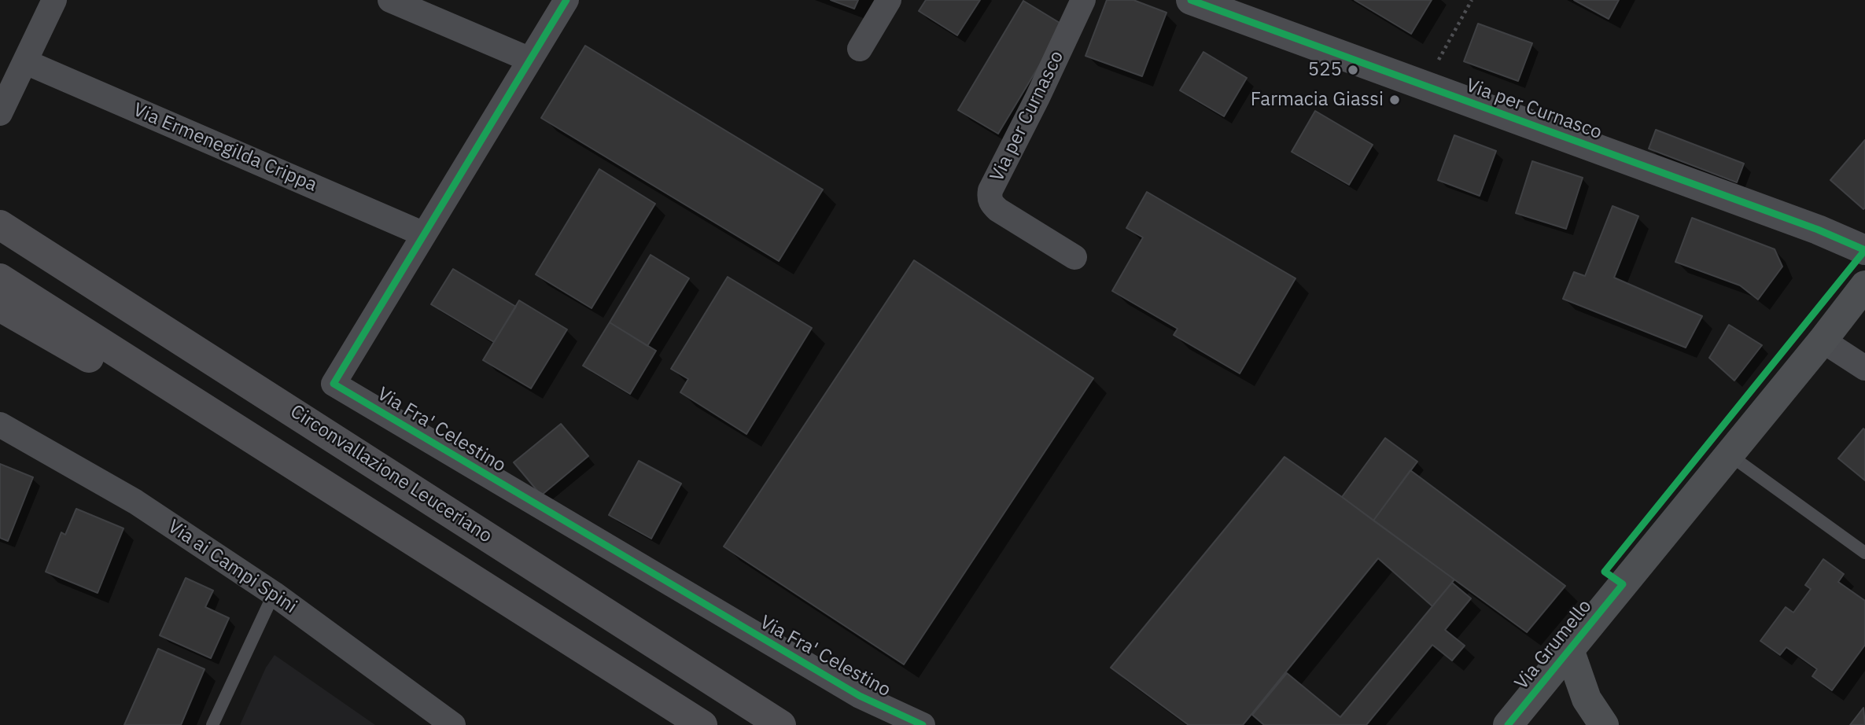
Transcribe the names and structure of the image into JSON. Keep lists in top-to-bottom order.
{
  "streets": {
    "highway": ["Circonvallazione Leuceriano"],
    "main road": ["Via Grumello"],
    "street": [
      "Via per Curnasco",
      "Via Ermenegilda Crippa",
      "Via Fra' Celestino",
      "Via ai Campi Spini"
    ]
  },
  "crossings": [
    ["Via Ermenegilda Crippa", "Via Fra' Celestino"]
  ],
  "places": ["525", "Farmacia Giassi"]
}
